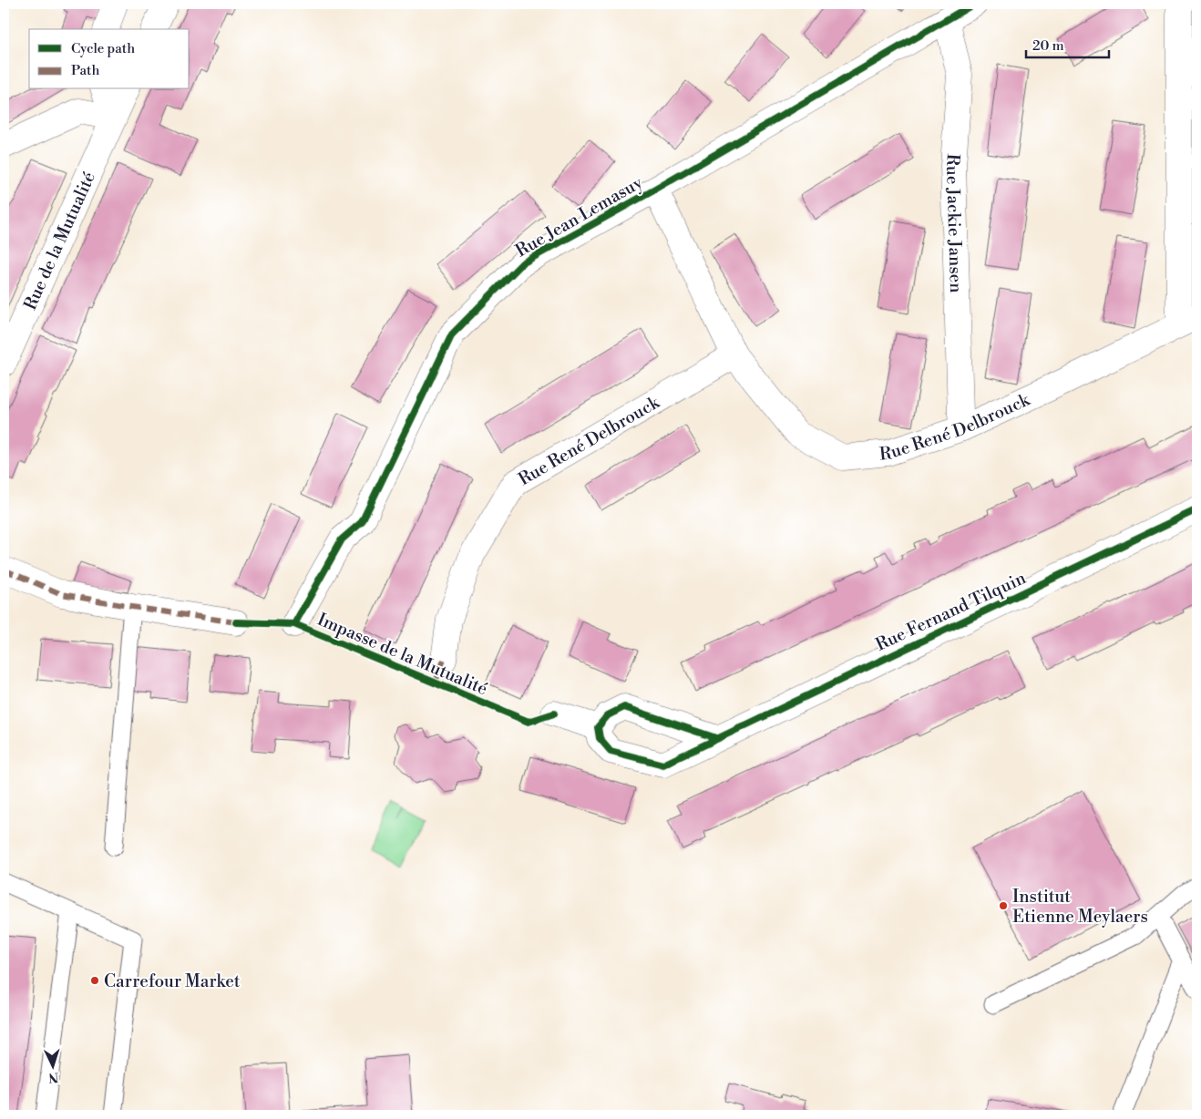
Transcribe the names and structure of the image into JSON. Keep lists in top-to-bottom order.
{
  "streets": {
    "street": [
      "Rue Jean Lemasuy",
      "Rue Jackie Jansen",
      "Rue de la Mutualité",
      "Rue René Delbrouck",
      "Rue Fernand Tilquin"
    ],
    "cycle path": ["Impasse de la Mutualité"]
  },
  "crossings": [
    ["Rue Jean Lemasuy", "Rue Jackie Jansen"],
    ["Rue Jean Lemasuy", "Rue René Delbrouck"],
    ["Rue Jackie Jansen", "Rue René Delbrouck"]
  ],
  "places": ["Institut Etienne Meylaers", "Carrefour Market"],
  "legend": ["Cycle path", "Path"],
  "scale_bar": "20 m",
  "north": "bottom"
}
